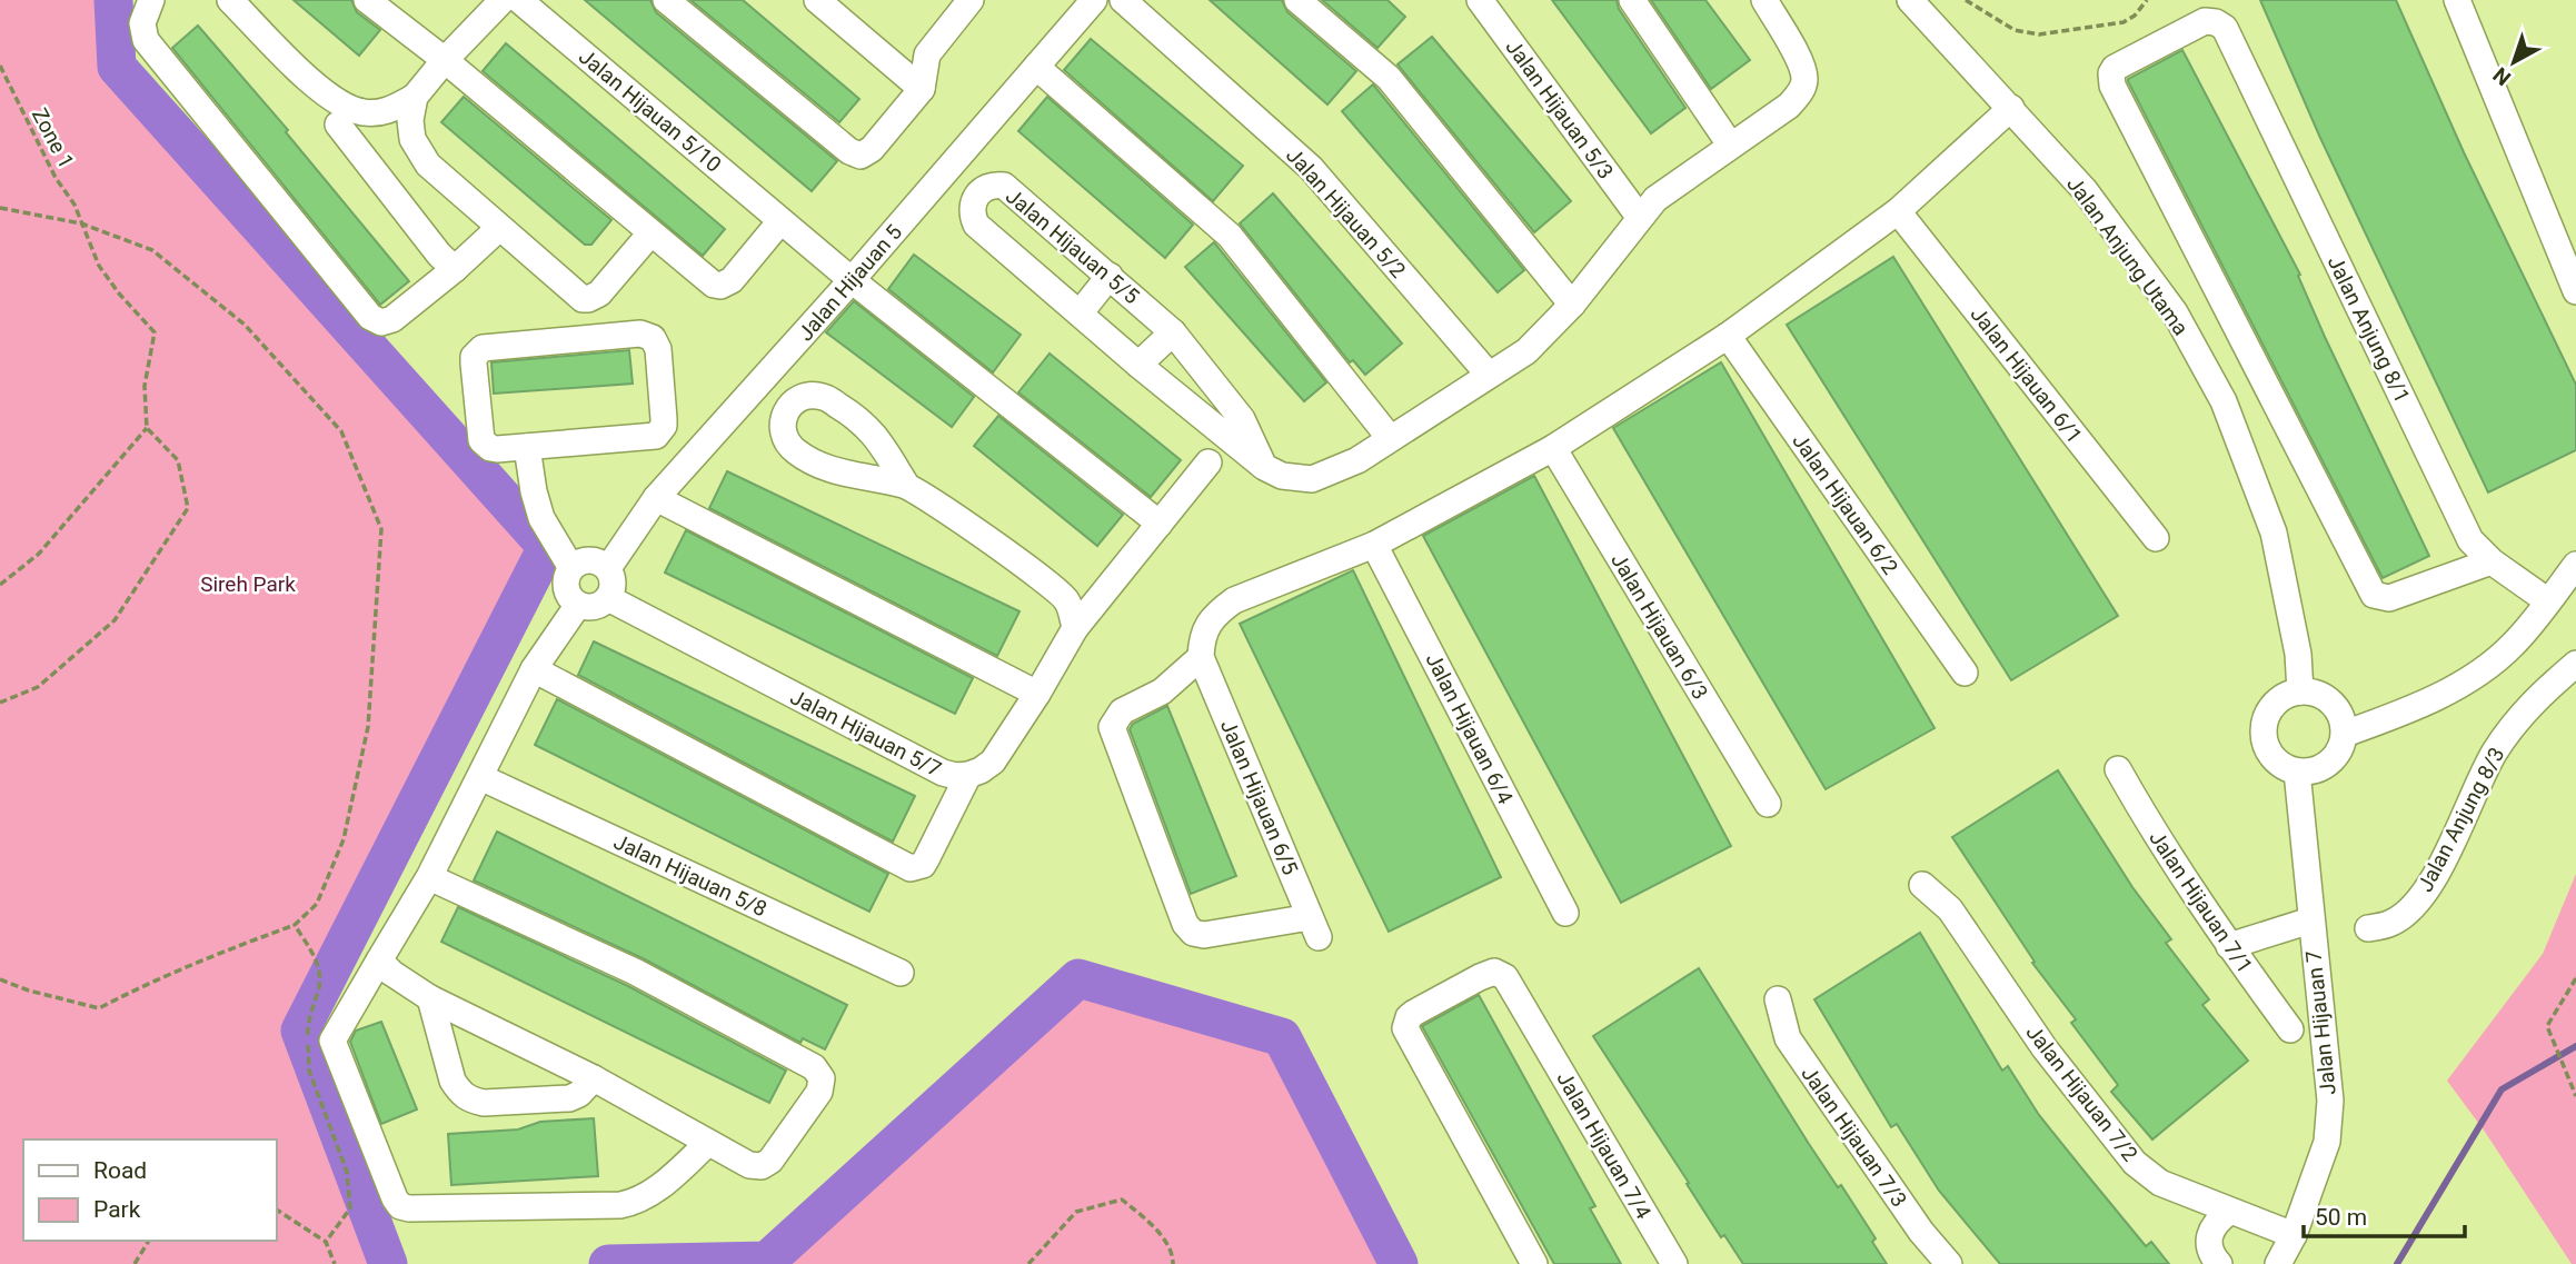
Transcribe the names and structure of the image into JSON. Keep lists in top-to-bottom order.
{
  "streets": {
    "street": [
      "Jalan Hijauan 5/3",
      "Jalan Hijauan 5/10",
      "Jalan Hijauan 5/2",
      "Jalan Hijauan 5/5",
      "Jalan Anjung Utama",
      "Jalan Hijauan 5",
      "Jalan Anjung 8/1",
      "Jalan Hijauan 6/1",
      "Jalan Hijauan 6/2",
      "Jalan Hijauan 6/3",
      "Jalan Hijauan 6/4",
      "Jalan Hijauan 5/7",
      "Jalan Hijauan 6/5",
      "Jalan Anjung 8/3",
      "Jalan Hijauan 5/8",
      "Jalan Hijauan 7/1",
      "Jalan Hijauan 7",
      "Jalan Hijauan 7/2",
      "Jalan Hijauan 7/3",
      "Jalan Hijauan 7/4"
    ],
    "path": ["Zone 1"]
  },
  "crossings": [
    ["Jalan Hijauan 5/3", "Jalan Hijauan 5/5"],
    ["Jalan Hijauan 5/10", "Jalan Hijauan 5"],
    ["Jalan Hijauan 5/10", "Jalan Hijauan 5/7"],
    ["Jalan Hijauan 5/2", "Jalan Hijauan 5/5"],
    ["Jalan Anjung Utama", "Jalan Hijauan 7"],
    ["Jalan Hijauan 5", "Jalan Hijauan 5/7"],
    ["Jalan Hijauan 7", "Jalan Hijauan 7/2"]
  ],
  "parks": ["Sireh Park"],
  "legend": ["Road", "Park"],
  "scale_bar": "50 m",
  "north": "bottom left"
}
